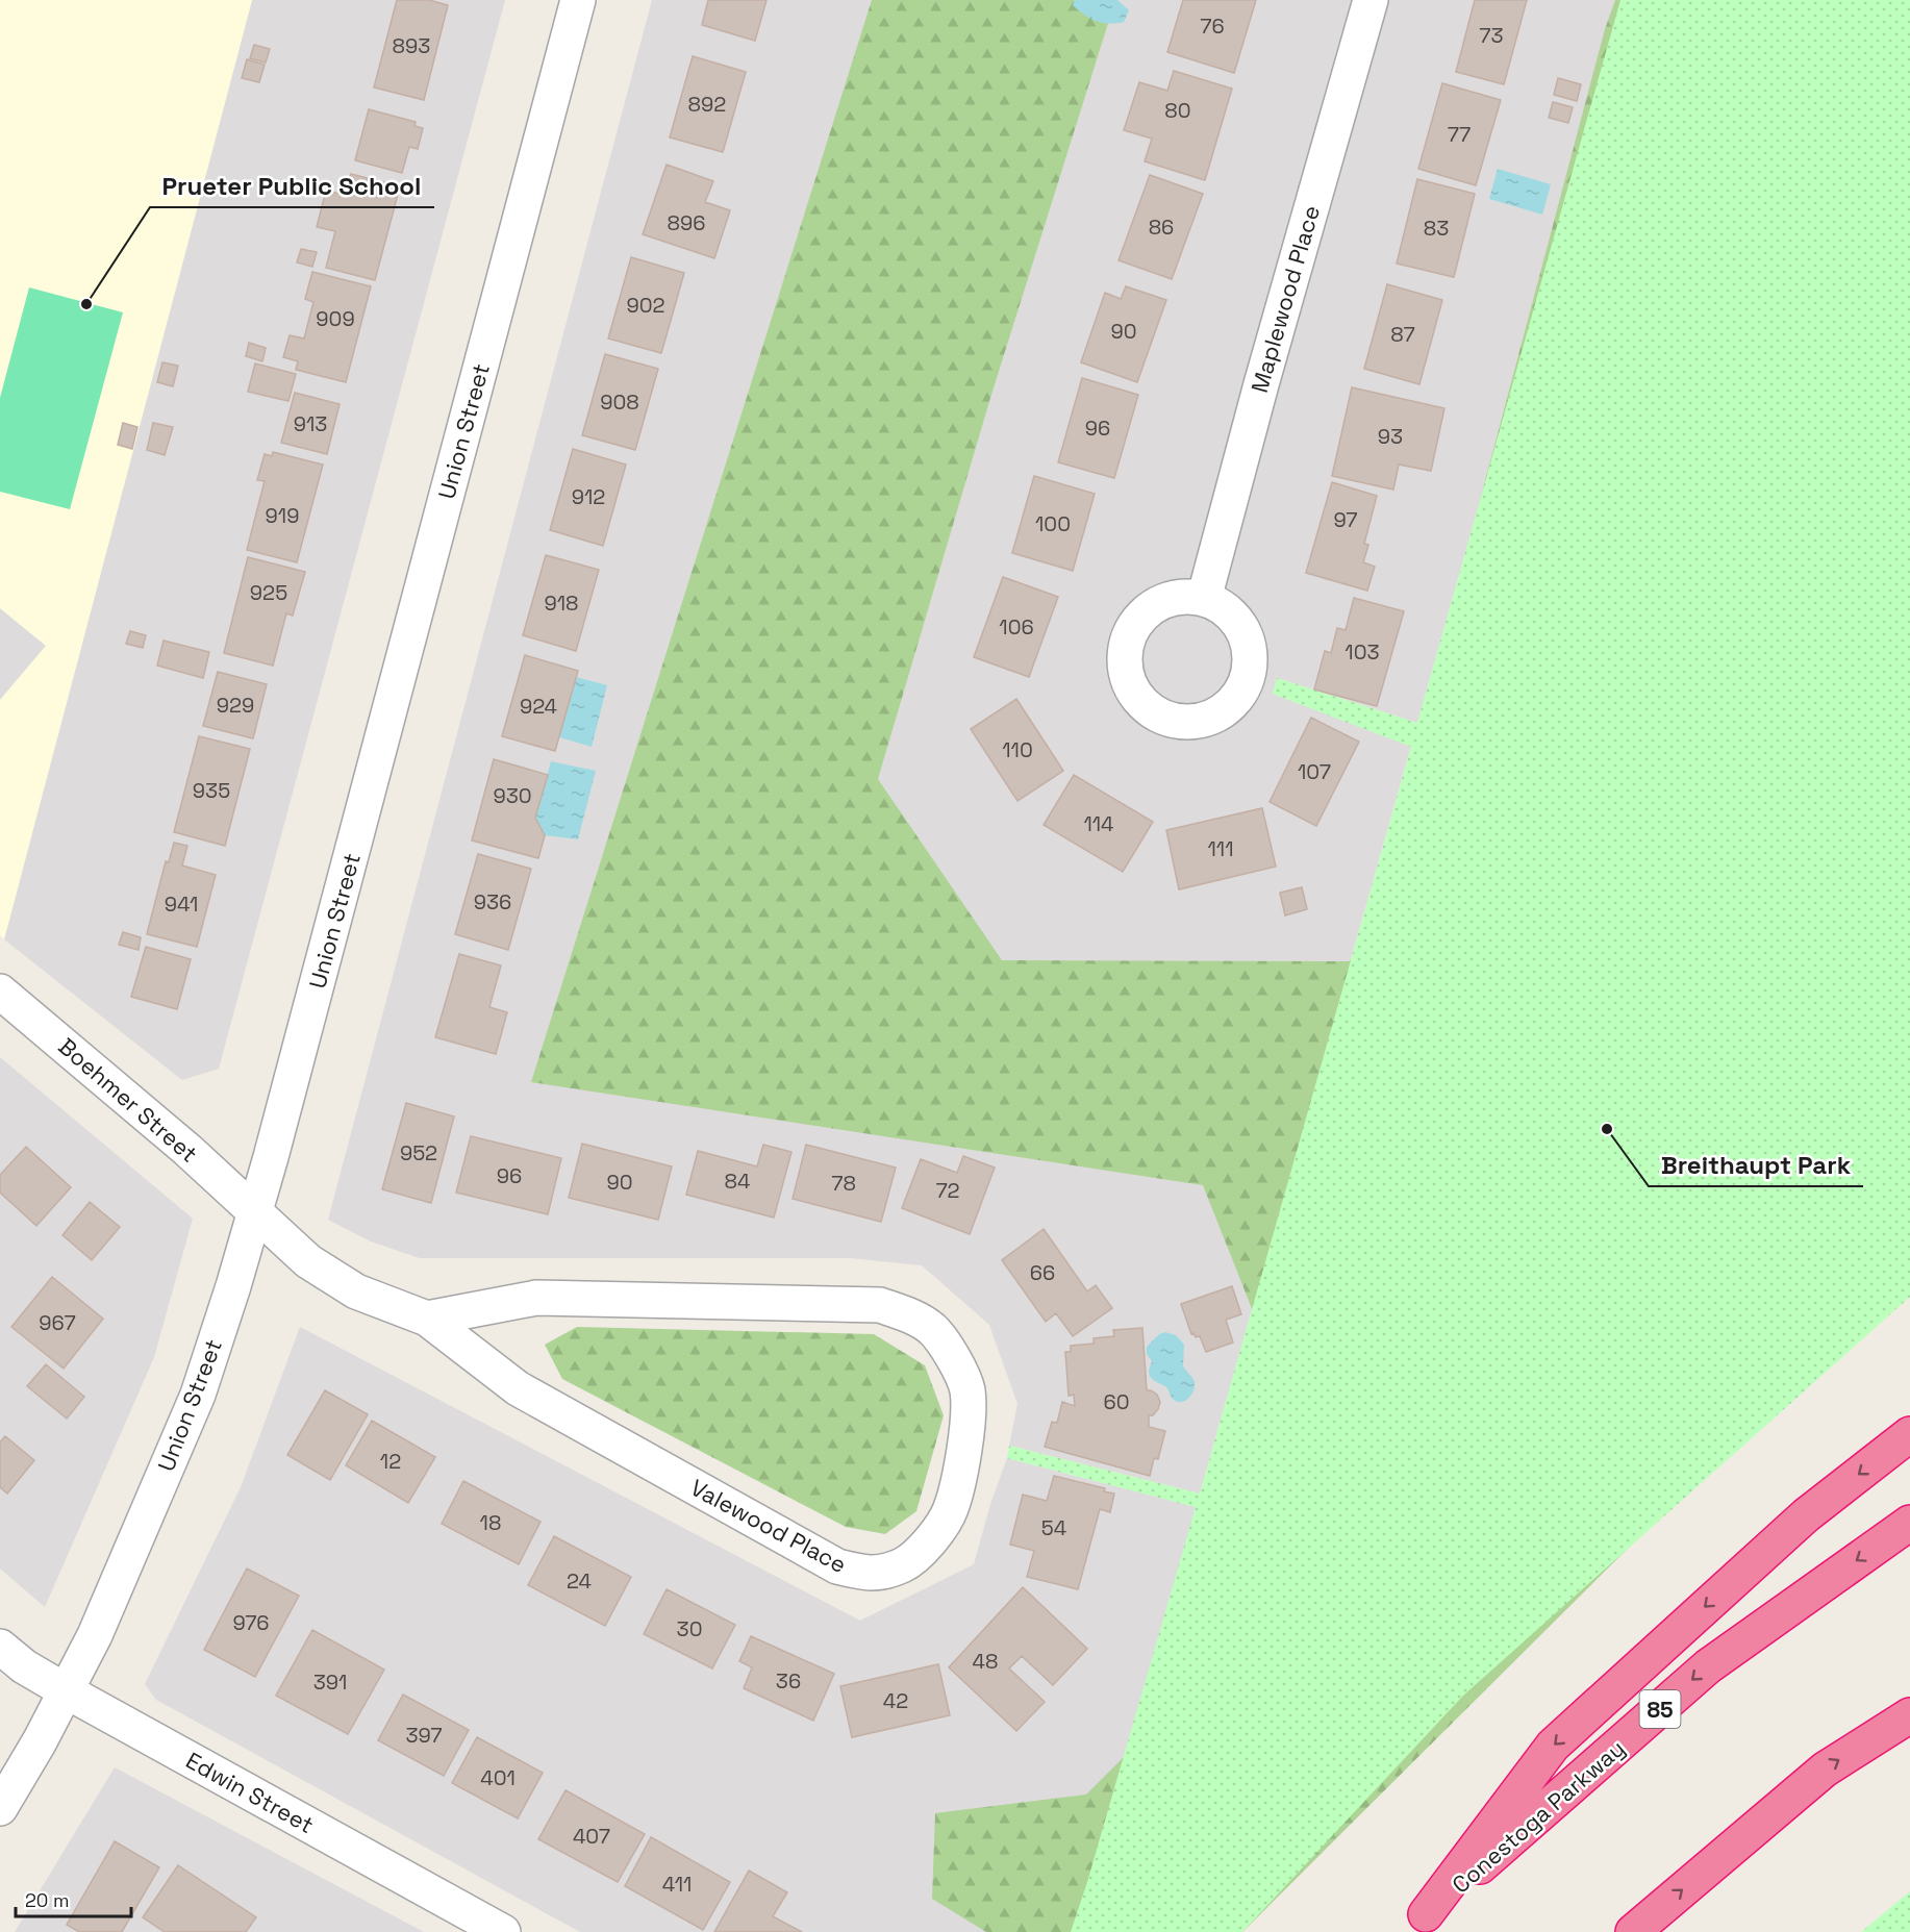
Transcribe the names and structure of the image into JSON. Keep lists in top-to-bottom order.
{
  "streets": {
    "highway": ["85", "Conestoga Parkway"],
    "street": [
      "Maplewood Place",
      "Union Street",
      "Boehmer Street",
      "Valewood Place",
      "Edwin Street"
    ]
  },
  "crossings": [
    ["Union Street", "Boehmer Street"],
    ["Union Street", "Valewood Place"],
    ["Union Street", "Edwin Street"],
    ["Boehmer Street", "Valewood Place"]
  ],
  "places": ["Prueter Public School", "Breithaupt Park"],
  "house_numbers": [
    "76",
    "73",
    "893",
    "892",
    "80",
    "77",
    "896",
    "86",
    "83",
    "902",
    "909",
    "90",
    "87",
    "908",
    "913",
    "96",
    "93",
    "912",
    "919",
    "97",
    "100",
    "925",
    "918",
    "106",
    "103",
    "929",
    "924",
    "110",
    "107",
    "935",
    "930",
    "114",
    "111",
    "936",
    "941",
    "952",
    "96",
    "84",
    "90",
    "78",
    "72",
    "66",
    "967",
    "60",
    "12",
    "18",
    "54",
    "24",
    "976",
    "30",
    "48",
    "36",
    "391",
    "42",
    "397",
    "401",
    "407",
    "411"
  ],
  "scale_bar": "20 m"
}
